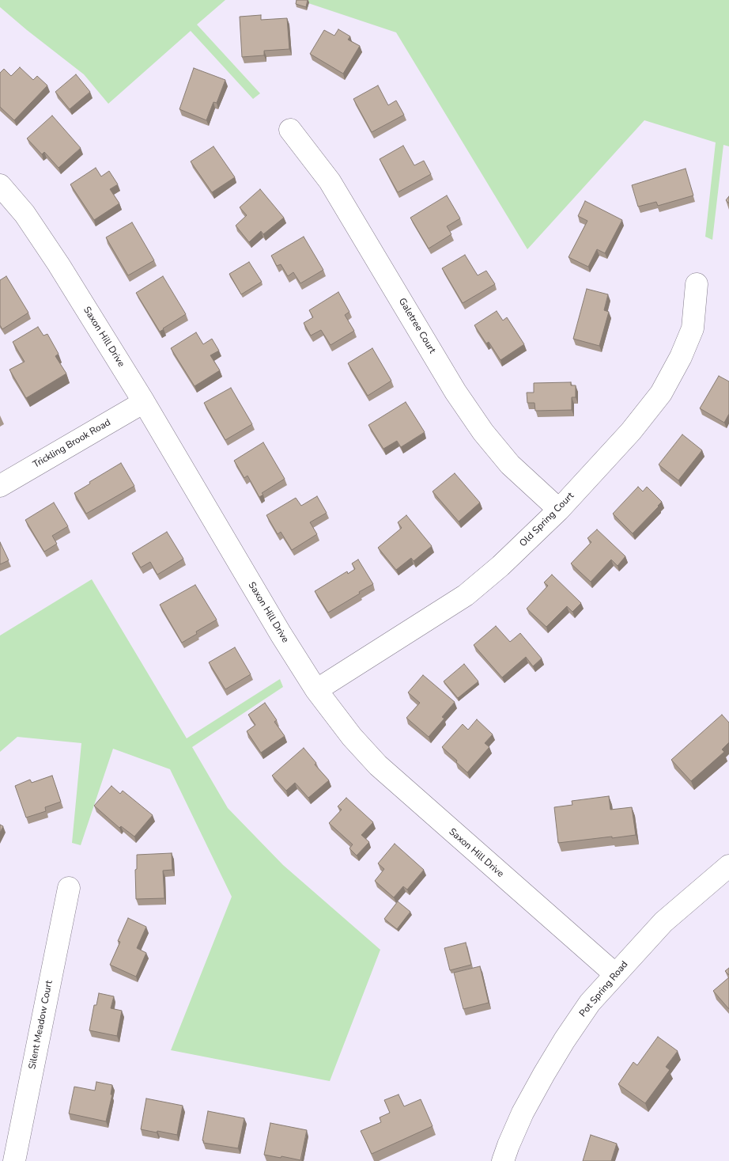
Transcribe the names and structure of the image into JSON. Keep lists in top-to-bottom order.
{
  "streets": {
    "street": [
      "Galetree Court",
      "Saxon Hill Drive",
      "Trickling Brook Road",
      "Old Spring Court",
      "Pot Spring Road",
      "Silent Meadow Court"
    ]
  },
  "crossings": [
    ["Galetree Court", "Old Spring Court"],
    ["Saxon Hill Drive", "Trickling Brook Road"],
    ["Saxon Hill Drive", "Old Spring Court"],
    ["Saxon Hill Drive", "Pot Spring Road"]
  ]
}
